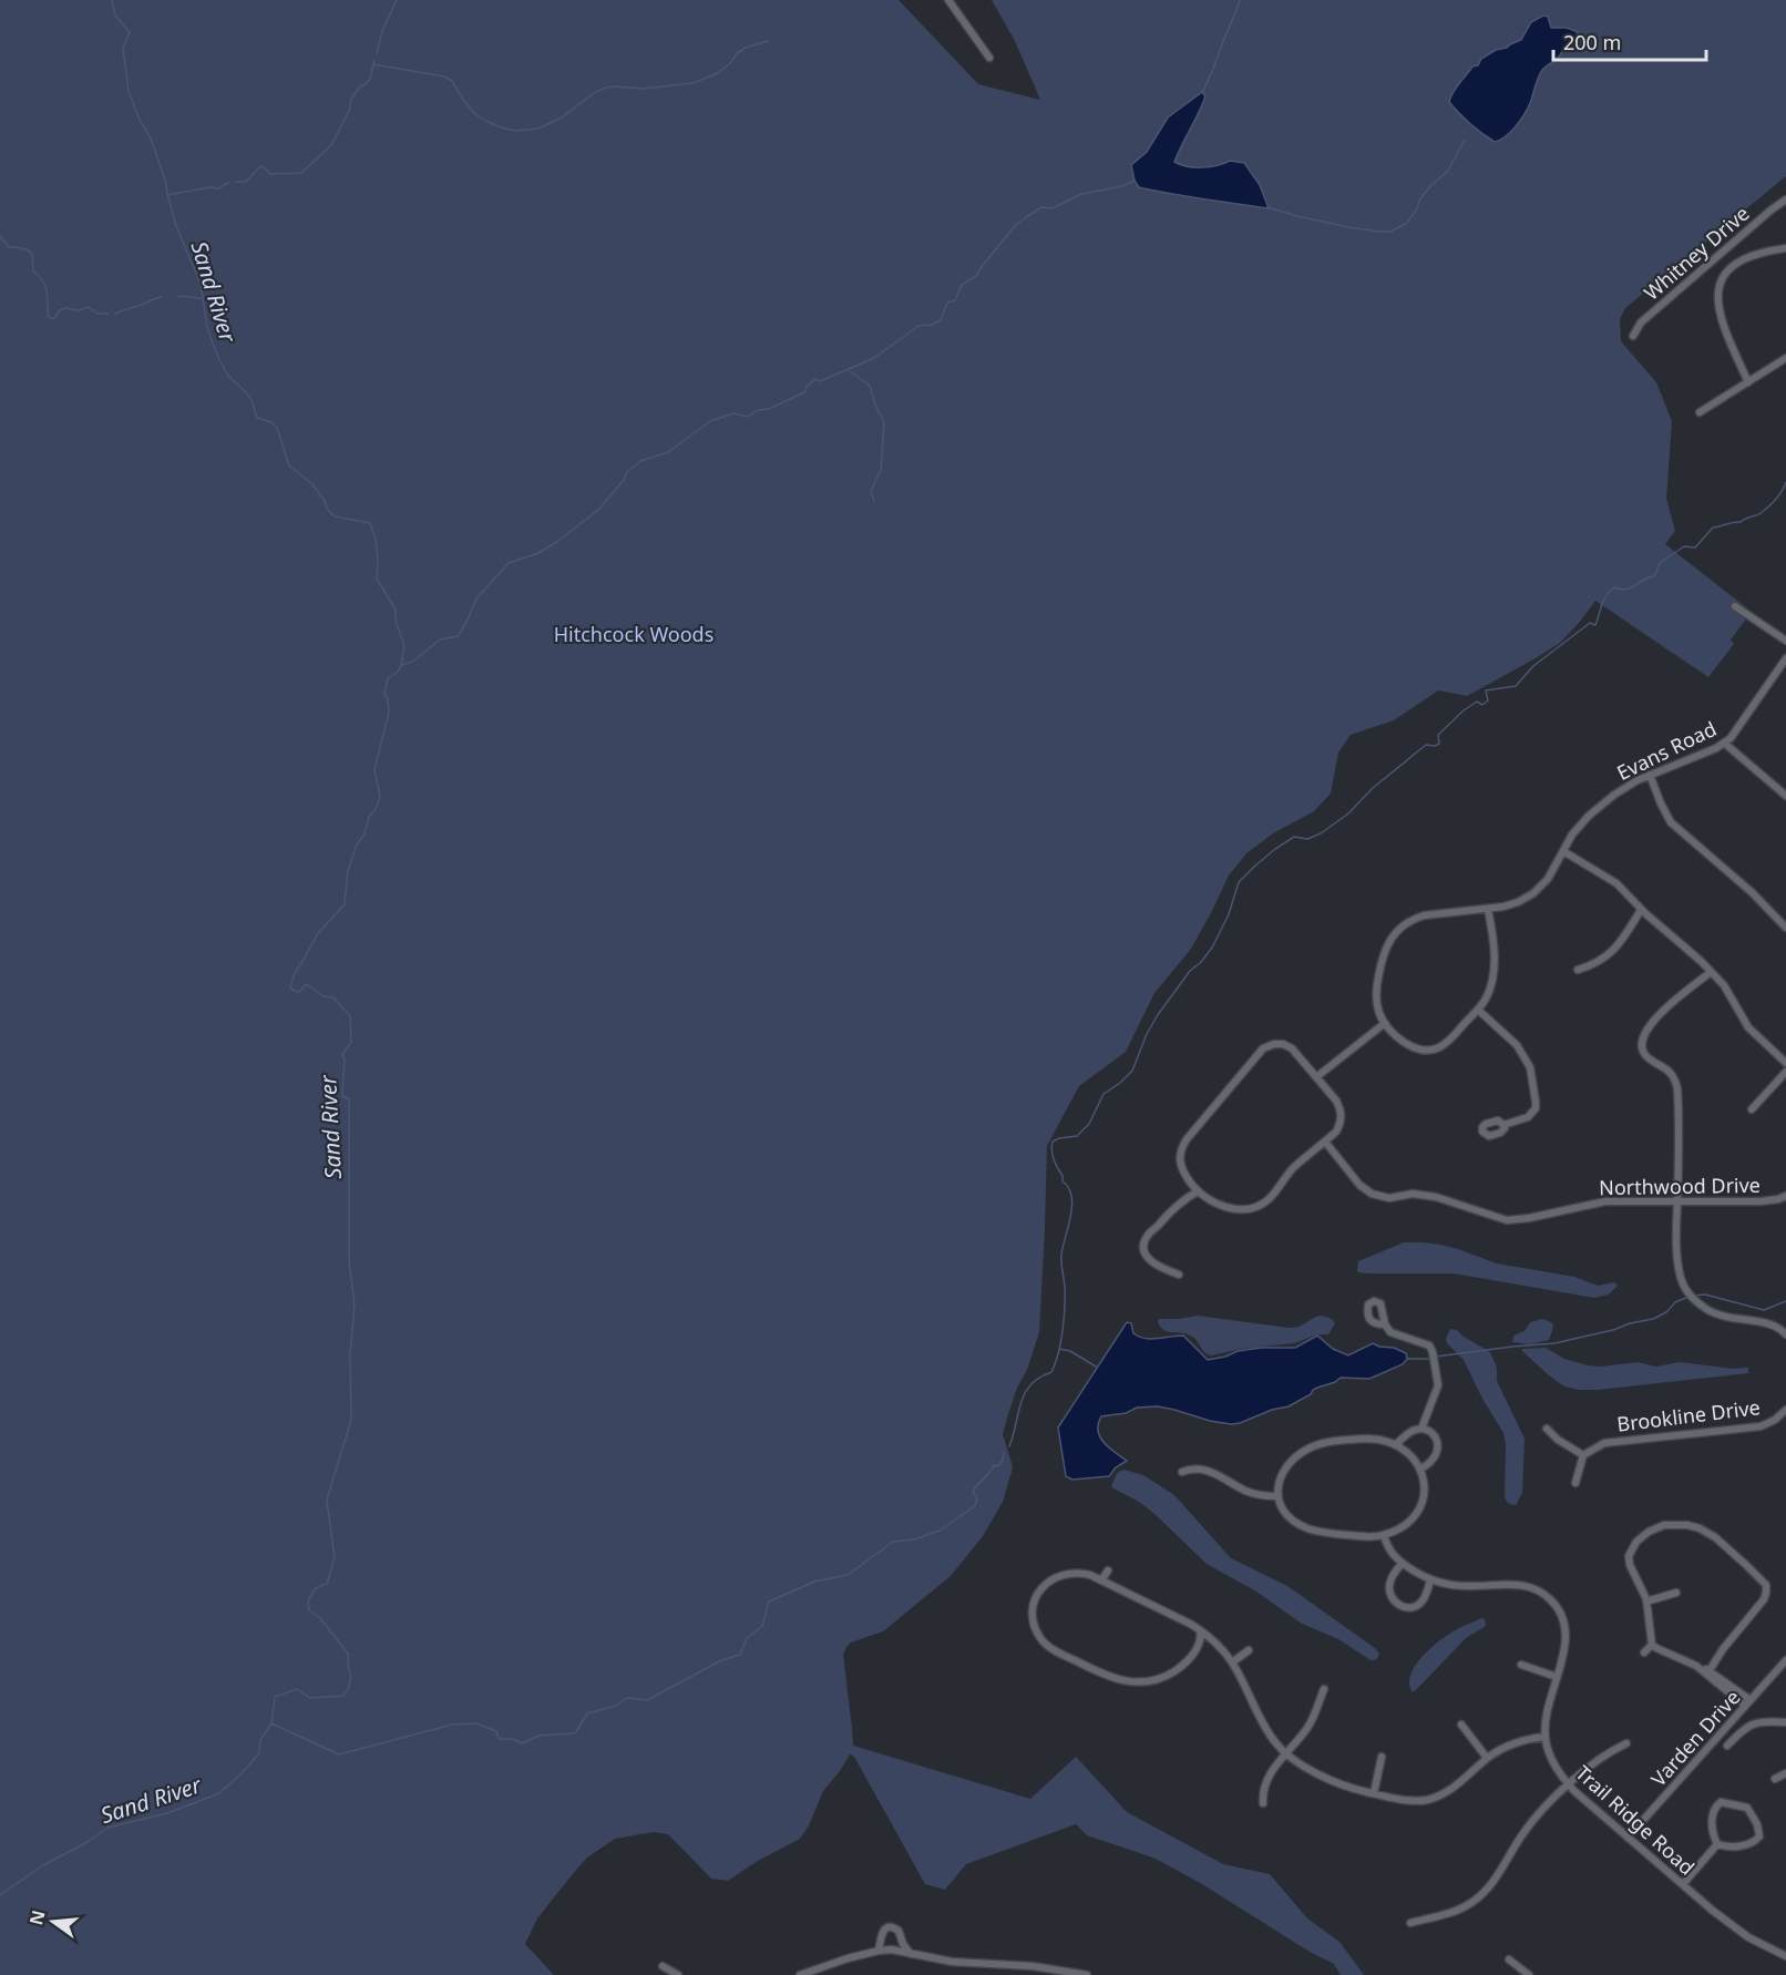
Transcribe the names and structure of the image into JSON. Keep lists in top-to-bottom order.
{
  "streets": {
    "street": [
      "Whitney Drive",
      "Evans Road",
      "Northwood Drive",
      "Brookline Drive",
      "Varden Drive",
      "Trail Ridge Road"
    ]
  },
  "crossings": [
    ["Varden Drive", "Trail Ridge Road"]
  ],
  "water": ["Sand River"],
  "parks": ["Hitchcock Woods"],
  "scale_bar": "200 m",
  "north": "left"
}
